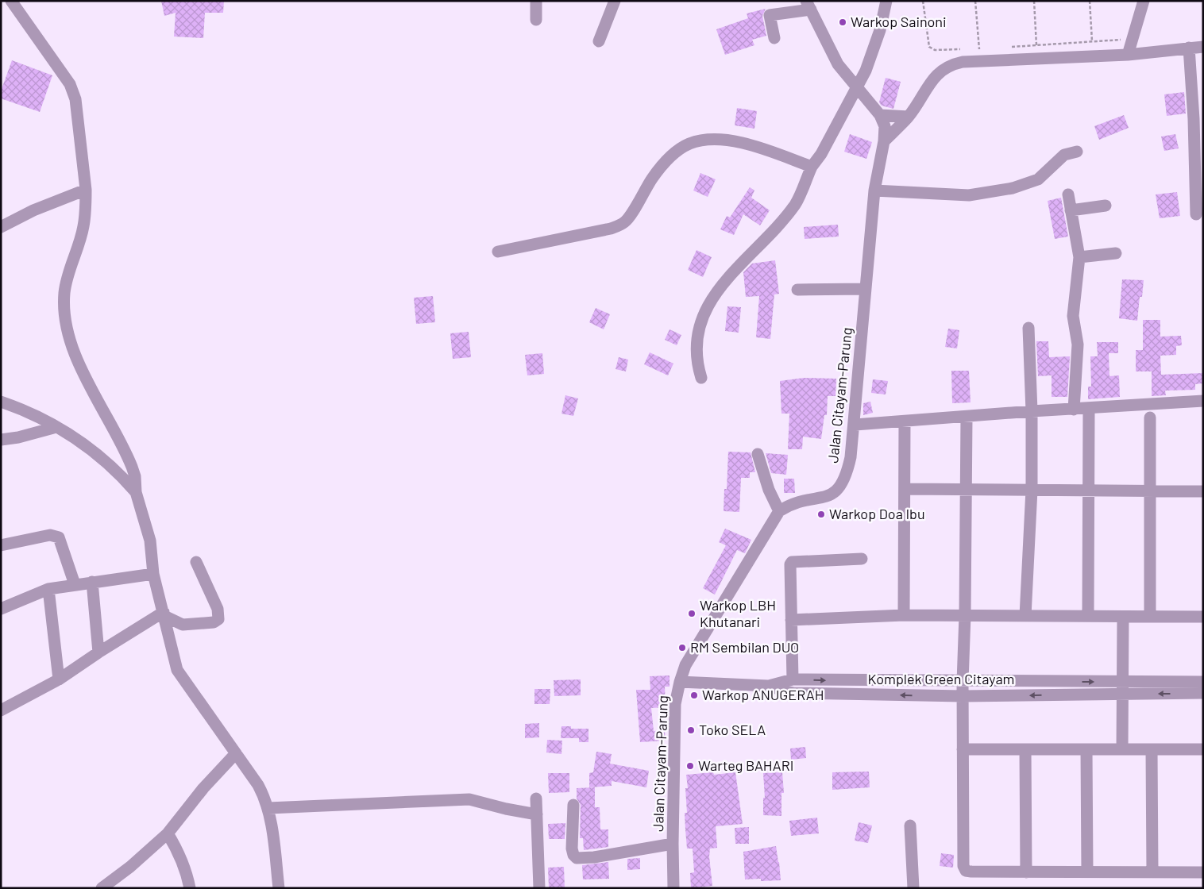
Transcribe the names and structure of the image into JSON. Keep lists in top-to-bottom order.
{
  "streets": {
    "street": ["Jalan Citayam-Parung", "Komplek Green Citayam"]
  },
  "crossings": [
    ["Jalan Citayam-Parung", "Komplek Green Citayam"]
  ],
  "places": [
    "Warkop Sainoni",
    "Warkop Doa Ibu",
    "Warkop LBH Khutanari",
    "RM Sembilan DUO",
    "Warkop ANUGERAH",
    "Toko SELA",
    "Warteg BAHARI"
  ]
}
